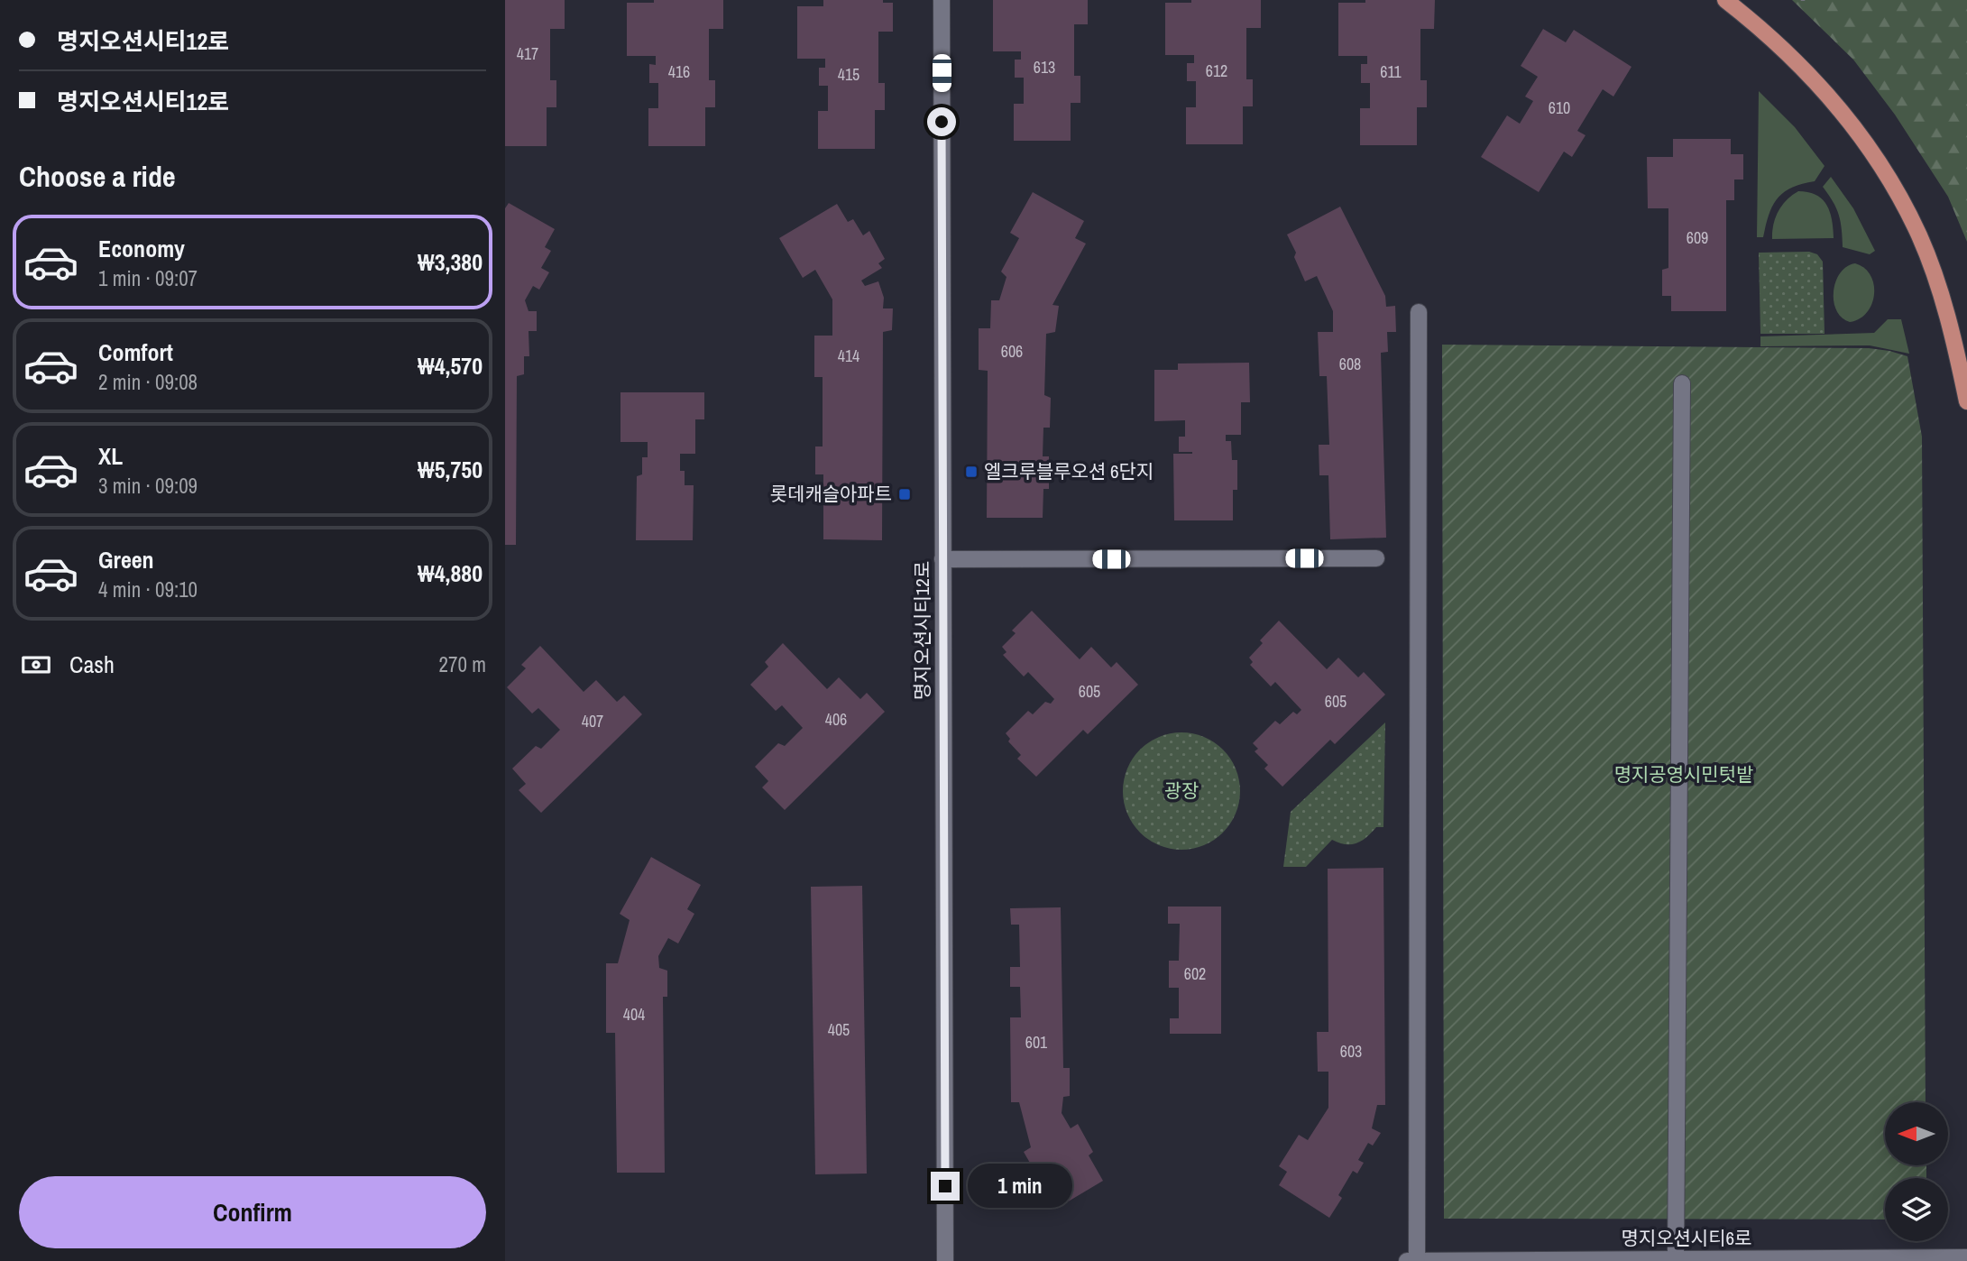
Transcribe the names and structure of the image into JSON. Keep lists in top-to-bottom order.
{
  "streets": {
    "street": ["명지오션시티12로", "명지오션시티6로"]
  },
  "parks": ["명지공영시민텃밭", "광장"],
  "places": {
    "transit": ["엘크루블루오션 6단지", "롯데캐슬아파트"]
  },
  "house_numbers": [
    "417",
    "613",
    "612",
    "416",
    "611",
    "415",
    "610",
    "609",
    "606",
    "414",
    "608",
    "605",
    "605",
    "406",
    "407",
    "602",
    "404",
    "405",
    "601",
    "603"
  ],
  "north": "left",
  "page": {
    "banner": ["명지오션시티12로", "명지오션시티12로"],
    "heading": "Choose a ride",
    "list": [
      {
        "name": "Economy",
        "note": "1 min · 09:07",
        "value": "₩3,380"
      },
      {
        "name": "Comfort",
        "note": "2 min · 09:08",
        "value": "₩4,570"
      },
      {
        "name": "XL",
        "note": "3 min · 09:09",
        "value": "₩5,750"
      },
      {
        "name": "Green",
        "note": "4 min · 09:10",
        "value": "₩4,880"
      }
    ],
    "pay": ["Cash", "270 m"],
    "buttons": "Confirm",
    "bubble": "1 min"
  }
}
